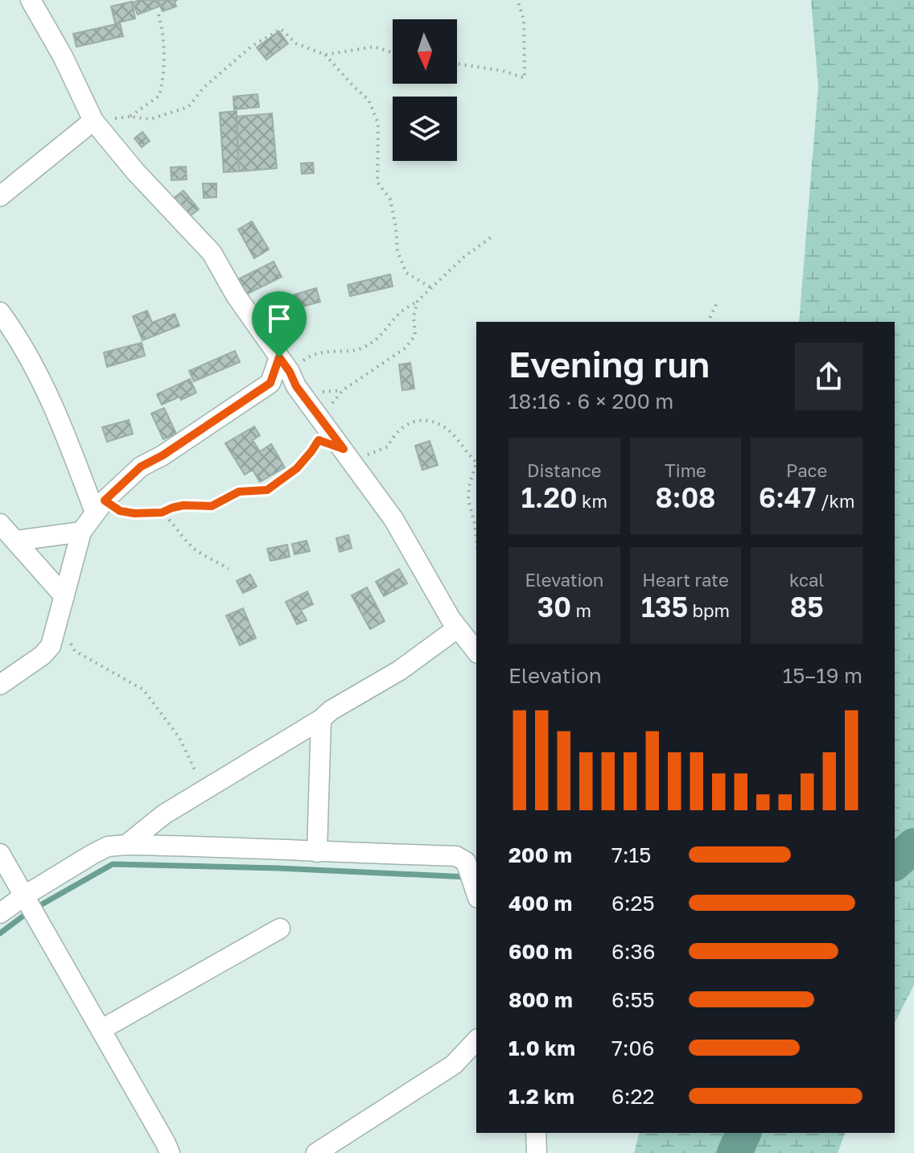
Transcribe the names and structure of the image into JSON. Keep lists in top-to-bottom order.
{
  "north": "bottom",
  "page": {
    "heading": ["Evening run", "18:16 · 6 × 200 m"],
    "stats": [
      ["Distance", "1.20 km"],
      ["Time", "8:08"],
      ["Pace", "6:47 /km"],
      ["Elevation", "30 m"],
      ["Heart rate", "135 bpm"],
      ["kcal", "85"]
    ],
    "chart": ["Elevation", "15–19 m"],
    "list": [
      {
        "name": "200 m",
        "note": "7:15"
      },
      {
        "name": "400 m",
        "note": "6:25"
      },
      {
        "name": "600 m",
        "note": "6:36"
      },
      {
        "name": "800 m",
        "note": "6:55"
      },
      {
        "name": "1.0 km",
        "note": "7:06"
      },
      {
        "name": "1.2 km",
        "note": "6:22"
      }
    ]
  }
}
